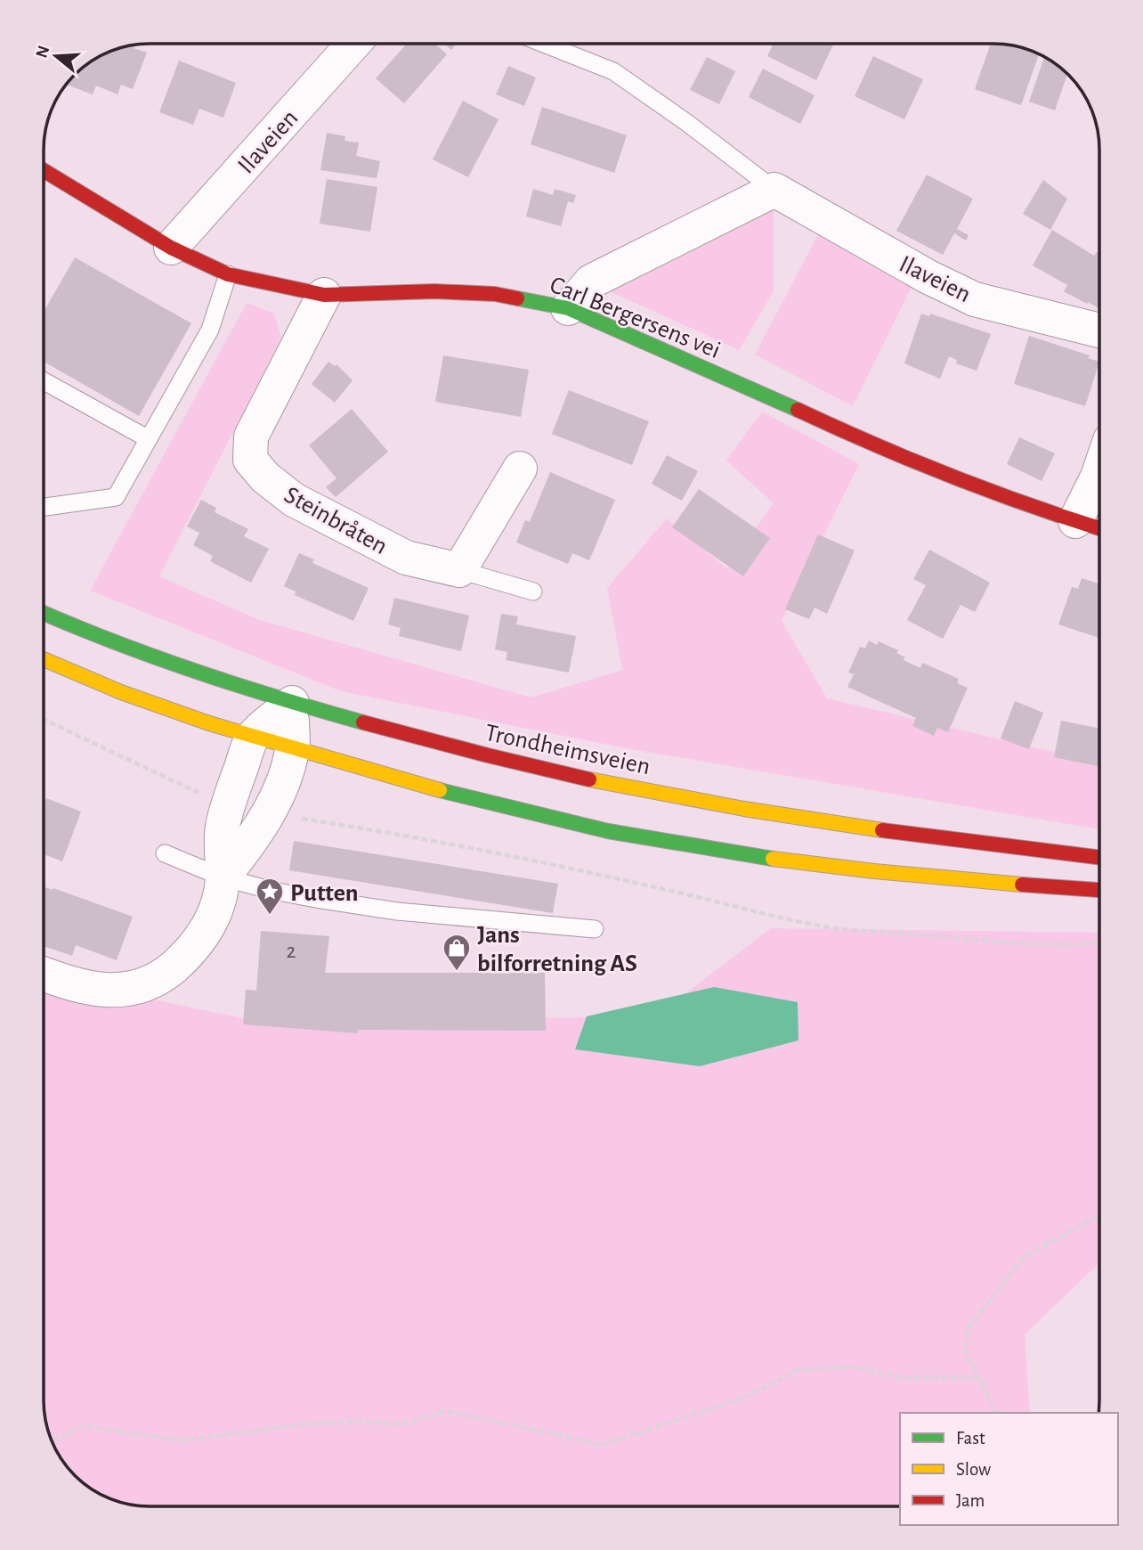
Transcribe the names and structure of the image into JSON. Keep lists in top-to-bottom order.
{
  "streets": {
    "main road": ["Carl Bergersens vei", "Trondheimsveien"],
    "street": ["Ilaveien", "Steinbråten"]
  },
  "crossings": [
    ["Ilaveien", "Carl Bergersens vei"],
    ["Carl Bergersens vei", "Steinbråten"]
  ],
  "places": {
    "place": ["Putten"],
    "shop": ["Jans bilforretning AS"]
  },
  "house_numbers": ["2"],
  "legend": ["Fast", "Slow", "Jam"],
  "north": "left"
}
